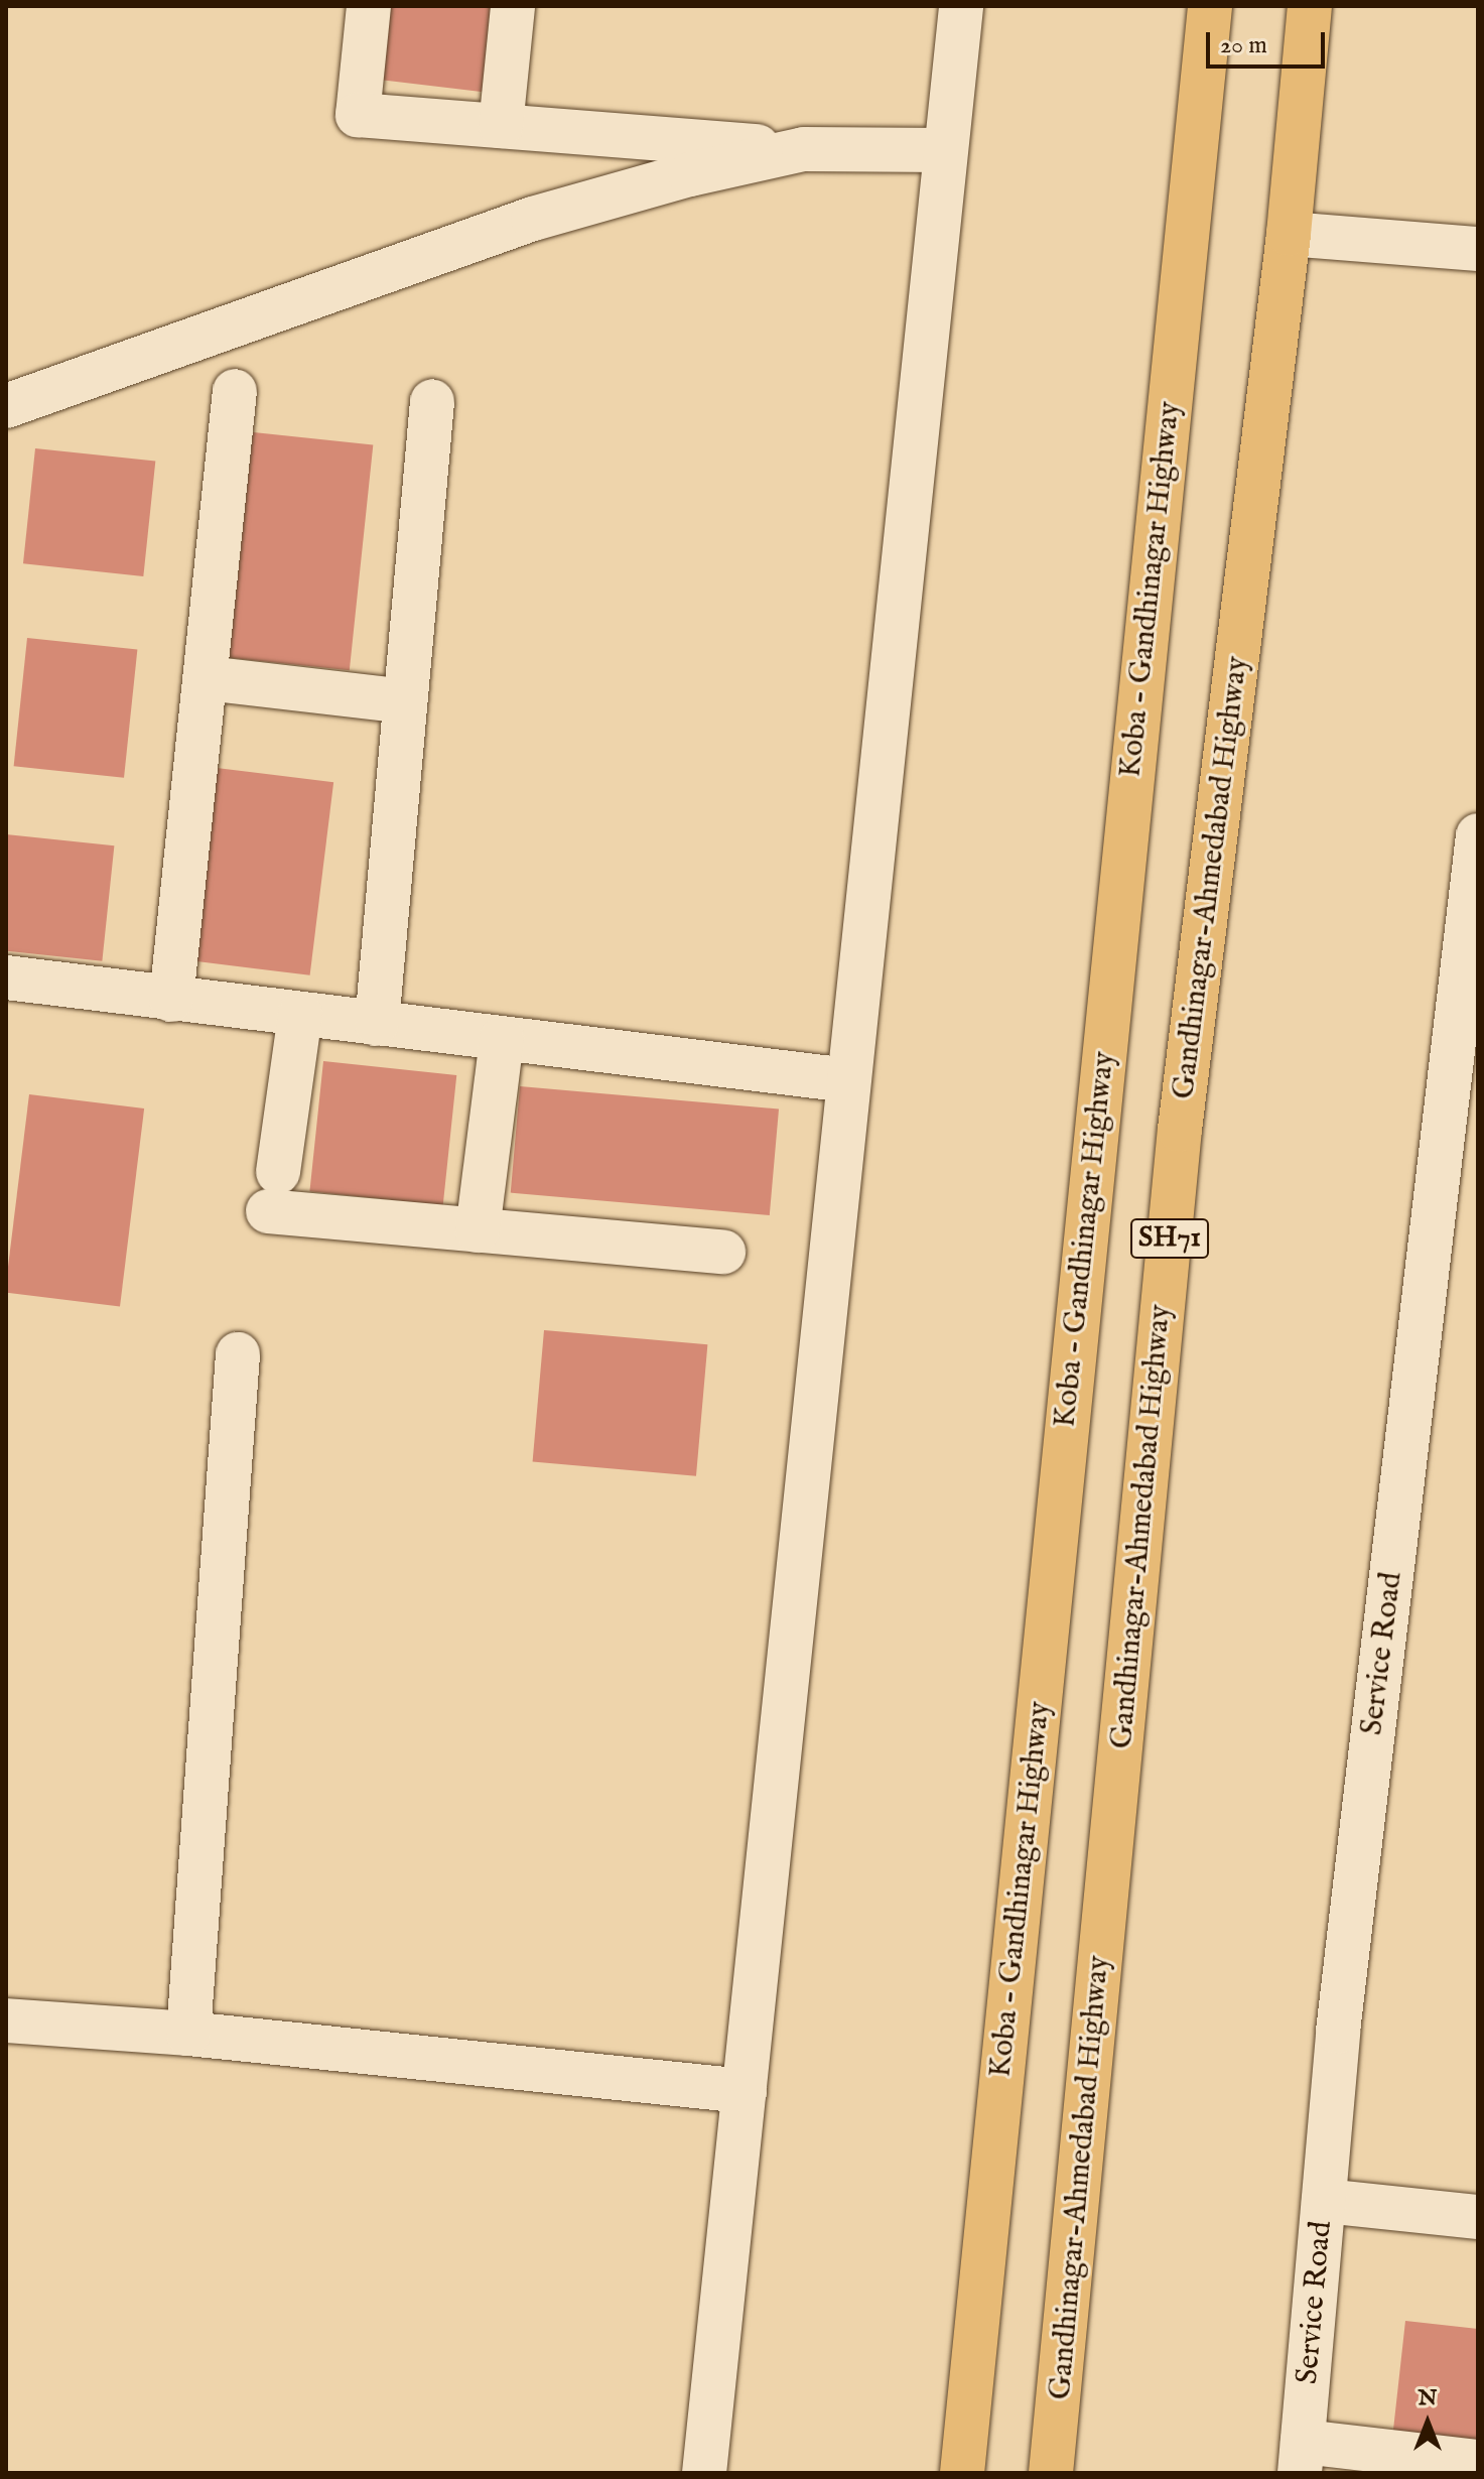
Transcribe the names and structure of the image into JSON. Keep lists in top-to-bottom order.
{
  "streets": {
    "main road": ["Koba - Gandhinagar Highway", "Gandhinagar-Ahmedabad Highway", "SH71"],
    "street": ["Service Road"]
  },
  "scale_bar": "20 m",
  "north": "top"
}
